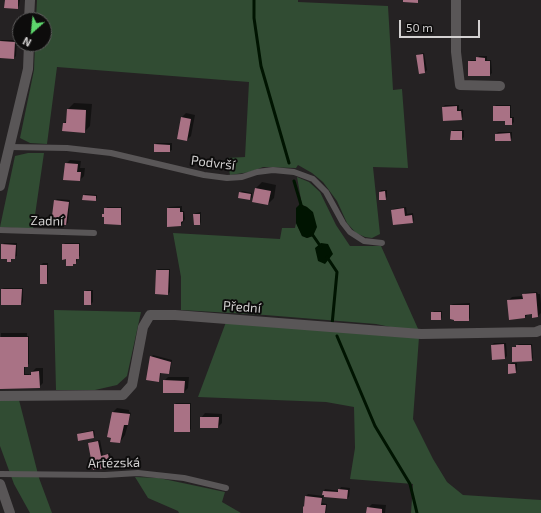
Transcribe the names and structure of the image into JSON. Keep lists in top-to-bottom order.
{
  "streets": {
    "street": ["Přední"],
    "lane": ["Podvrší", "Zadní", "Artézská"]
  },
  "scale_bar": "50 m",
  "north": "bottom left"
}
